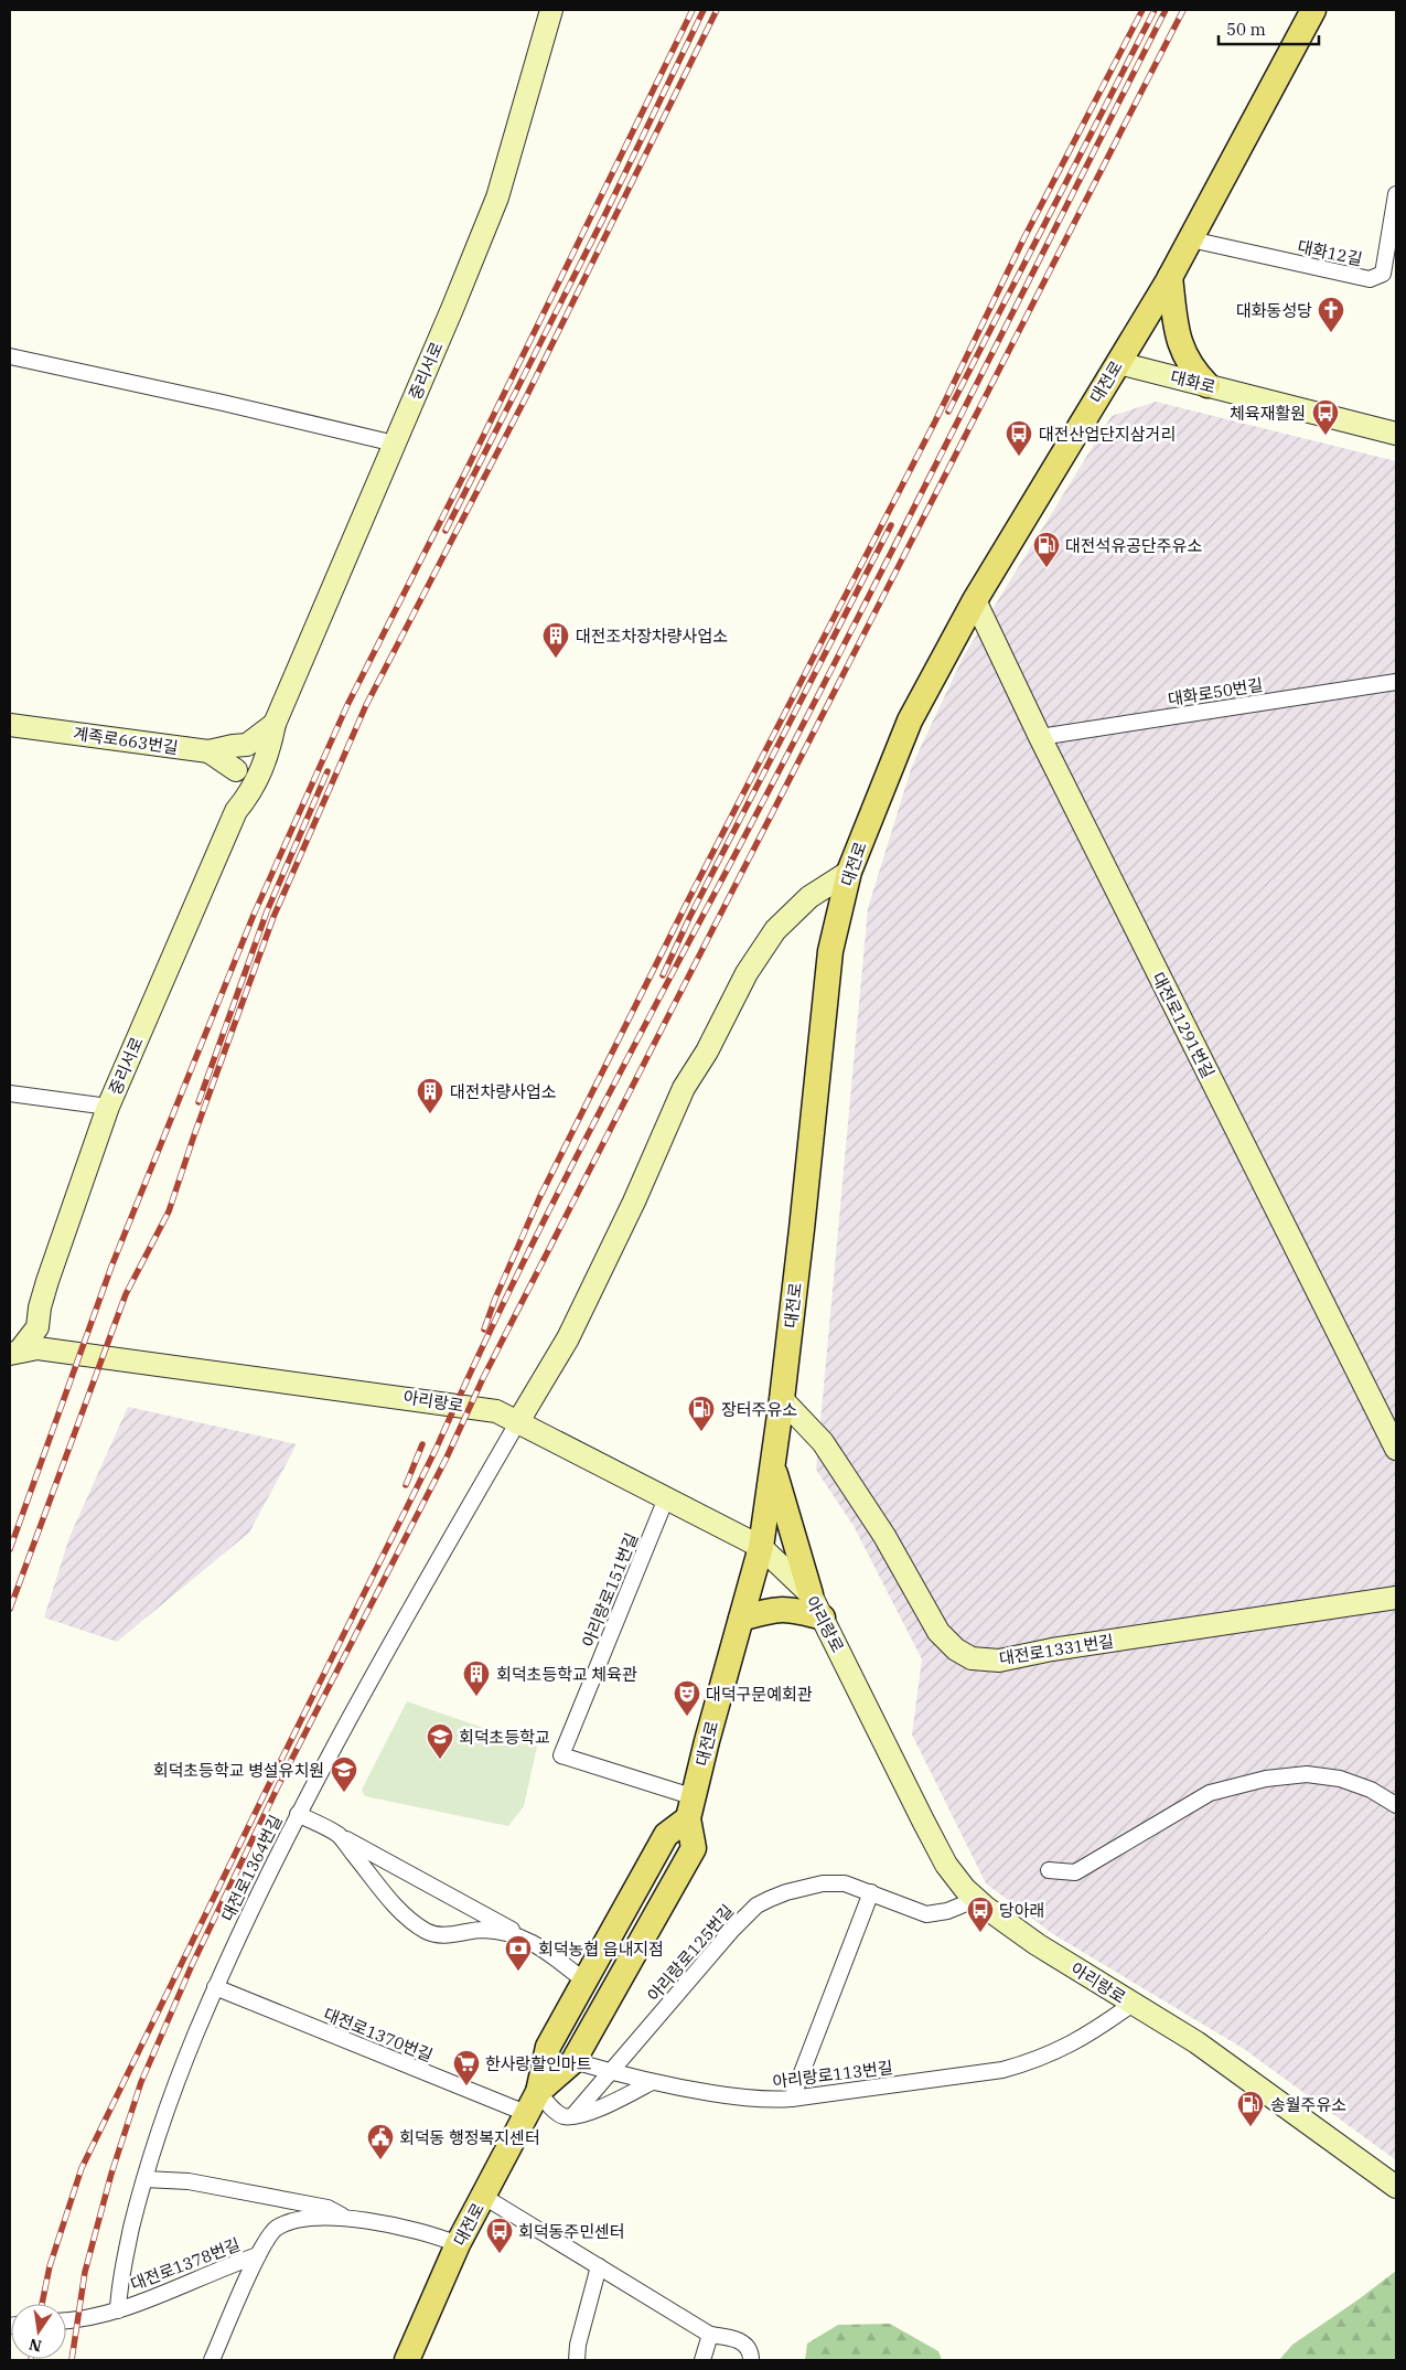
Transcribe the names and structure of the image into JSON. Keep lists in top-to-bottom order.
{
  "streets": {
    "main road": [
      "중리서로",
      "대전로",
      "대화로",
      "계족로663번길",
      "대전로1291번길",
      "아리랑로",
      "대전로1331번길"
    ],
    "street": [
      "대화12길",
      "대화로50번길",
      "아리랑로151번길",
      "대전로1364번길",
      "아리랑로125번길",
      "대전로1370번길",
      "아리랑로113번길",
      "대전로1378번길"
    ]
  },
  "crossings": [
    ["대화12길", "대전로"],
    ["중리서로", "아리랑로"],
    ["대전로", "대화로"],
    ["대전로", "대전로1291번길"],
    ["대전로", "아리랑로"],
    ["대전로", "아리랑로151번길"],
    ["대전로", "대전로1331번길"],
    ["대전로", "대전로1364번길"],
    ["대전로", "대전로1370번길"],
    ["대전로", "아리랑로113번길"],
    ["대전로", "대전로1378번길"],
    ["대화로50번길", "대전로1291번길"],
    ["아리랑로", "아리랑로151번길"],
    ["아리랑로", "아리랑로125번길"],
    ["아리랑로", "아리랑로113번길"],
    ["대전로1364번길", "대전로1370번길"],
    ["대전로1364번길", "대전로1378번길"],
    ["아리랑로125번길", "아리랑로113번길"]
  ],
  "places": {
    "church": ["대화동성당"],
    "bus stop": [
      "체육재활원",
      "대전산업단지삼거리",
      "당아래",
      "회덕동주민센터"
    ],
    "fuel station": ["대전석유공단주유소", "장터주유소", "송월주유소"],
    "building": ["대전조차장차량사업소", "대전차량사업소", "회덕초등학교 체육관"],
    "theatre": ["대덕구문예회관"],
    "school or university": ["회덕초등학교", "회덕초등학교 병설유치원"],
    "bank": ["회덕농협 읍내지점"],
    "supermarket": ["한사랑할인마트"],
    "public building": ["회덕동 행정복지센터"]
  },
  "scale_bar": "50 m",
  "north": "bottom"
}
